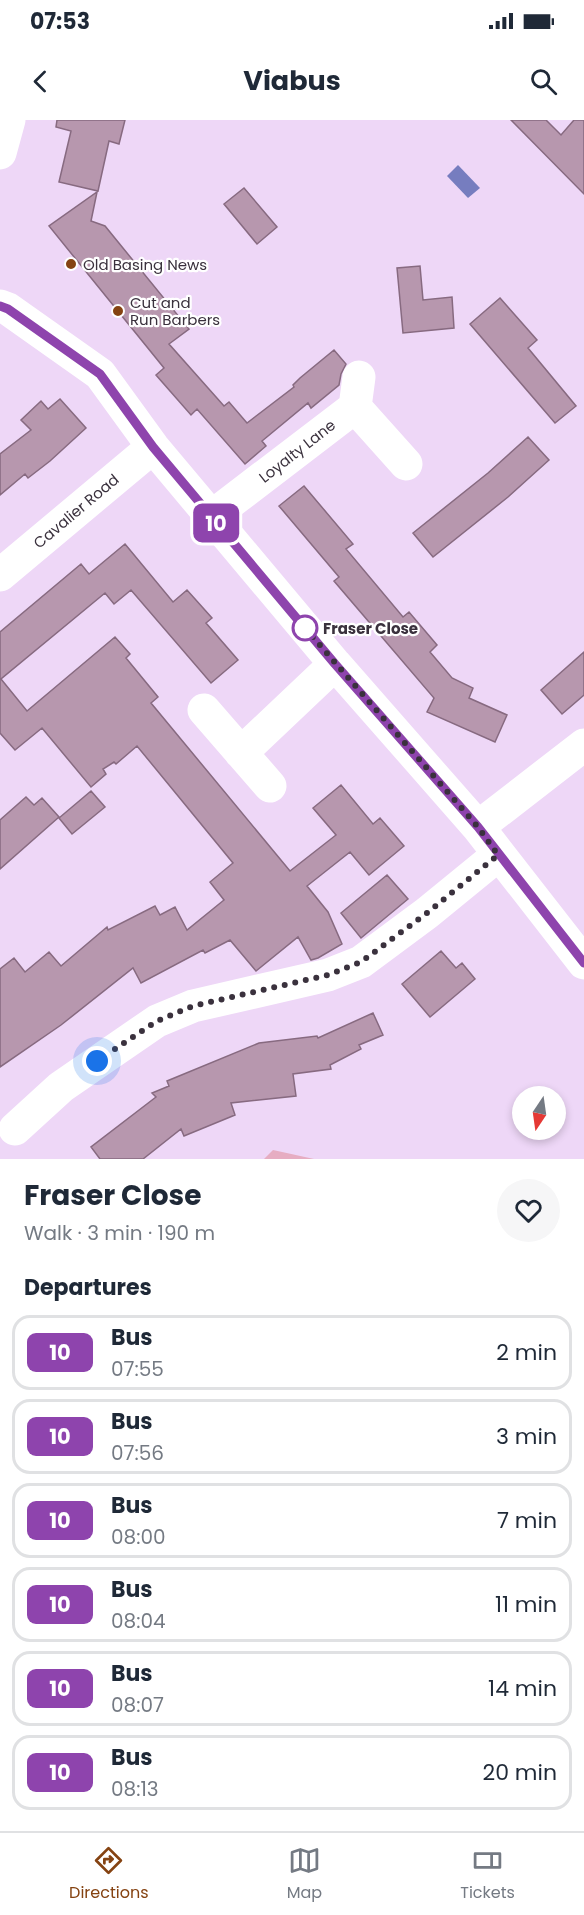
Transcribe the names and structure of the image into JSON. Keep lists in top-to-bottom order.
{
  "streets": {
    "street": ["Loyalty Lane", "Cavalier Road"]
  },
  "places": ["Old Basing News", "Cut and Run Barbers", "Fraser Close"],
  "lines": ["bus line 10"],
  "north": "bottom",
  "page": {
    "status": "07:53",
    "header": "Viabus",
    "on_map": "10",
    "heading": [
      ["Fraser Close", "Walk · 3 min · 190 m"],
      "Departures"
    ],
    "list": [
      {
        "mark": "10",
        "name": "Bus",
        "note": "07:55",
        "value": "2 min"
      },
      {
        "mark": "10",
        "name": "Bus",
        "note": "07:56",
        "value": "3 min"
      },
      {
        "mark": "10",
        "name": "Bus",
        "note": "08:00",
        "value": "7 min"
      },
      {
        "mark": "10",
        "name": "Bus",
        "note": "08:04",
        "value": "11 min"
      },
      {
        "mark": "10",
        "name": "Bus",
        "note": "08:07",
        "value": "14 min"
      },
      {
        "mark": "10",
        "name": "Bus",
        "note": "08:13",
        "value": "20 min"
      }
    ],
    "tabs": ["Directions", "Map", "Tickets"]
  }
}
